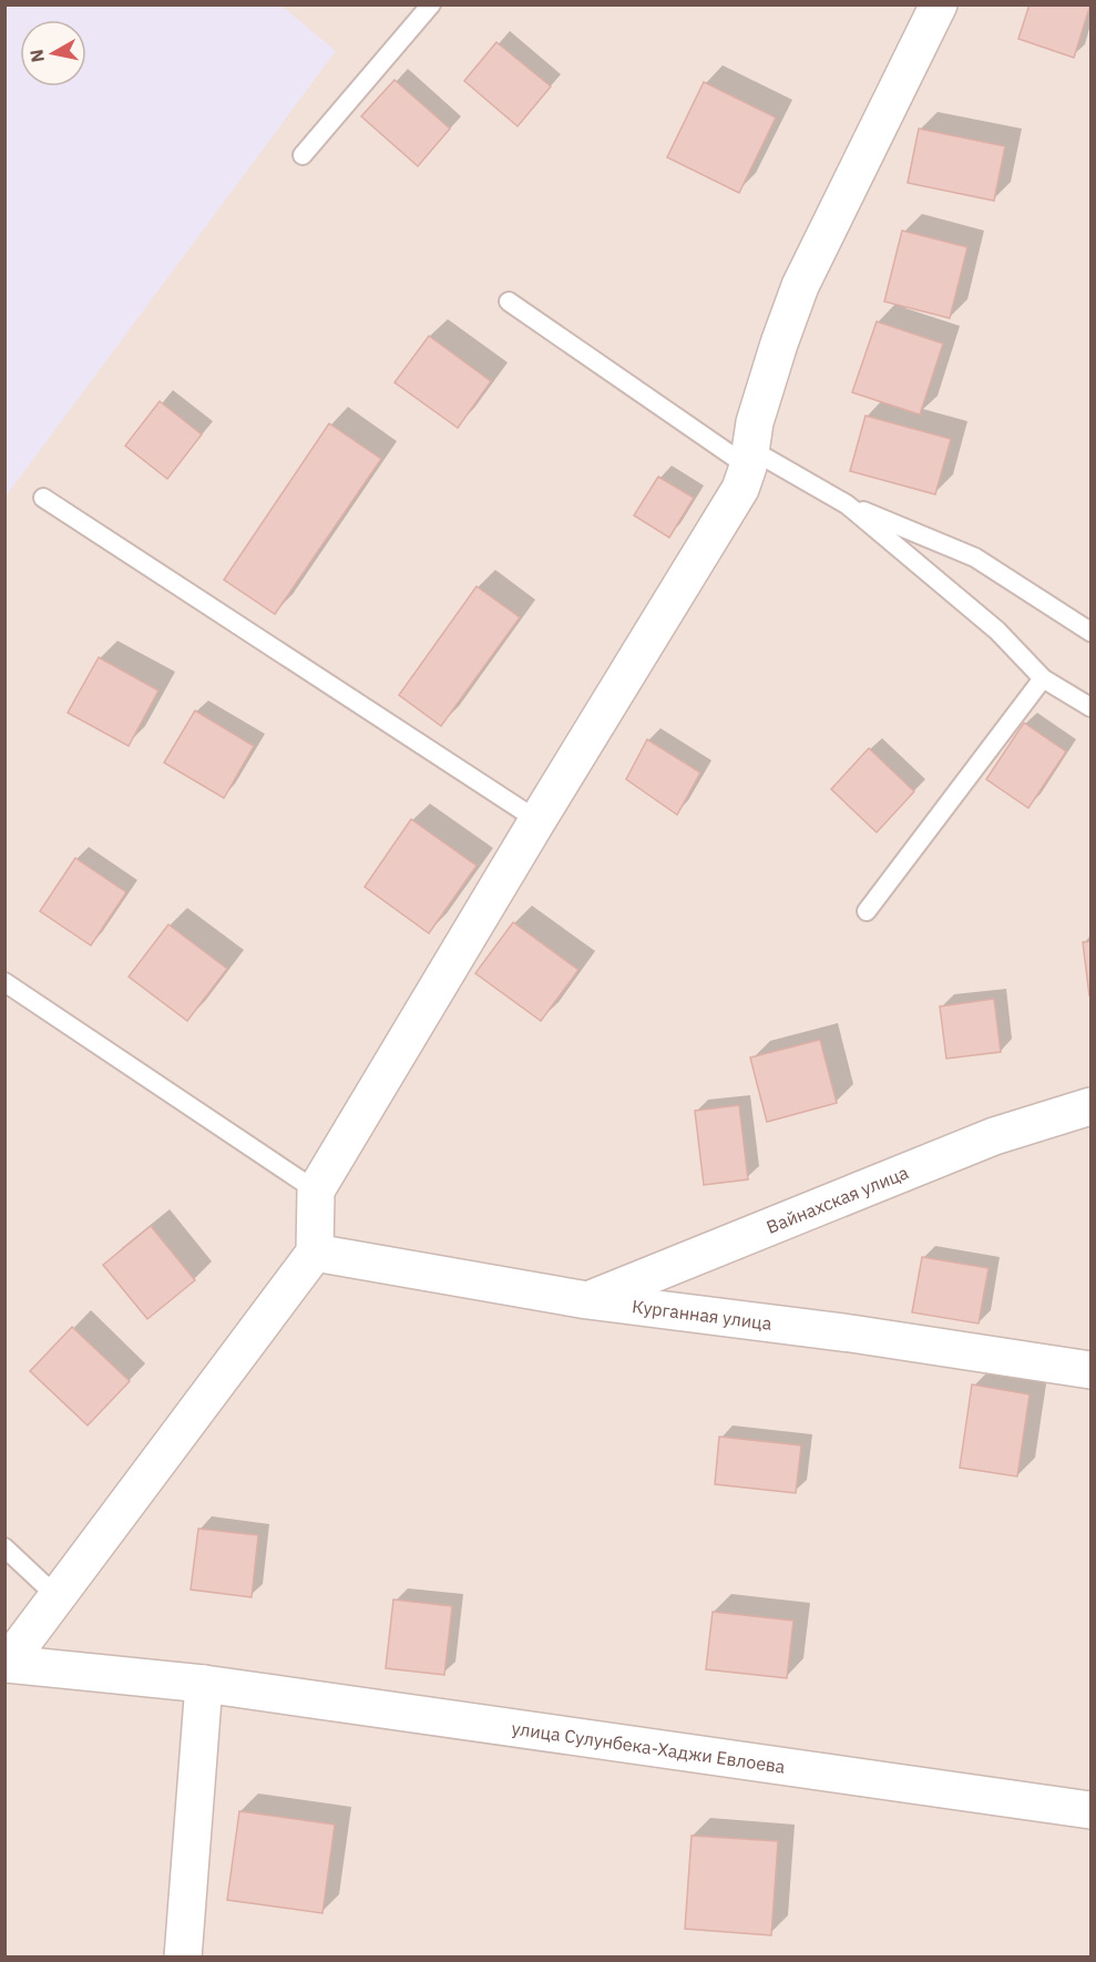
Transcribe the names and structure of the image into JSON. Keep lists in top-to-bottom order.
{
  "streets": {
    "street": ["Вайнахская улица", "Курганная улица", "улица Сулунбека-Хаджи Евлоева"]
  },
  "crossings": [
    ["Вайнахская улица", "Курганная улица"]
  ],
  "north": "left"
}
